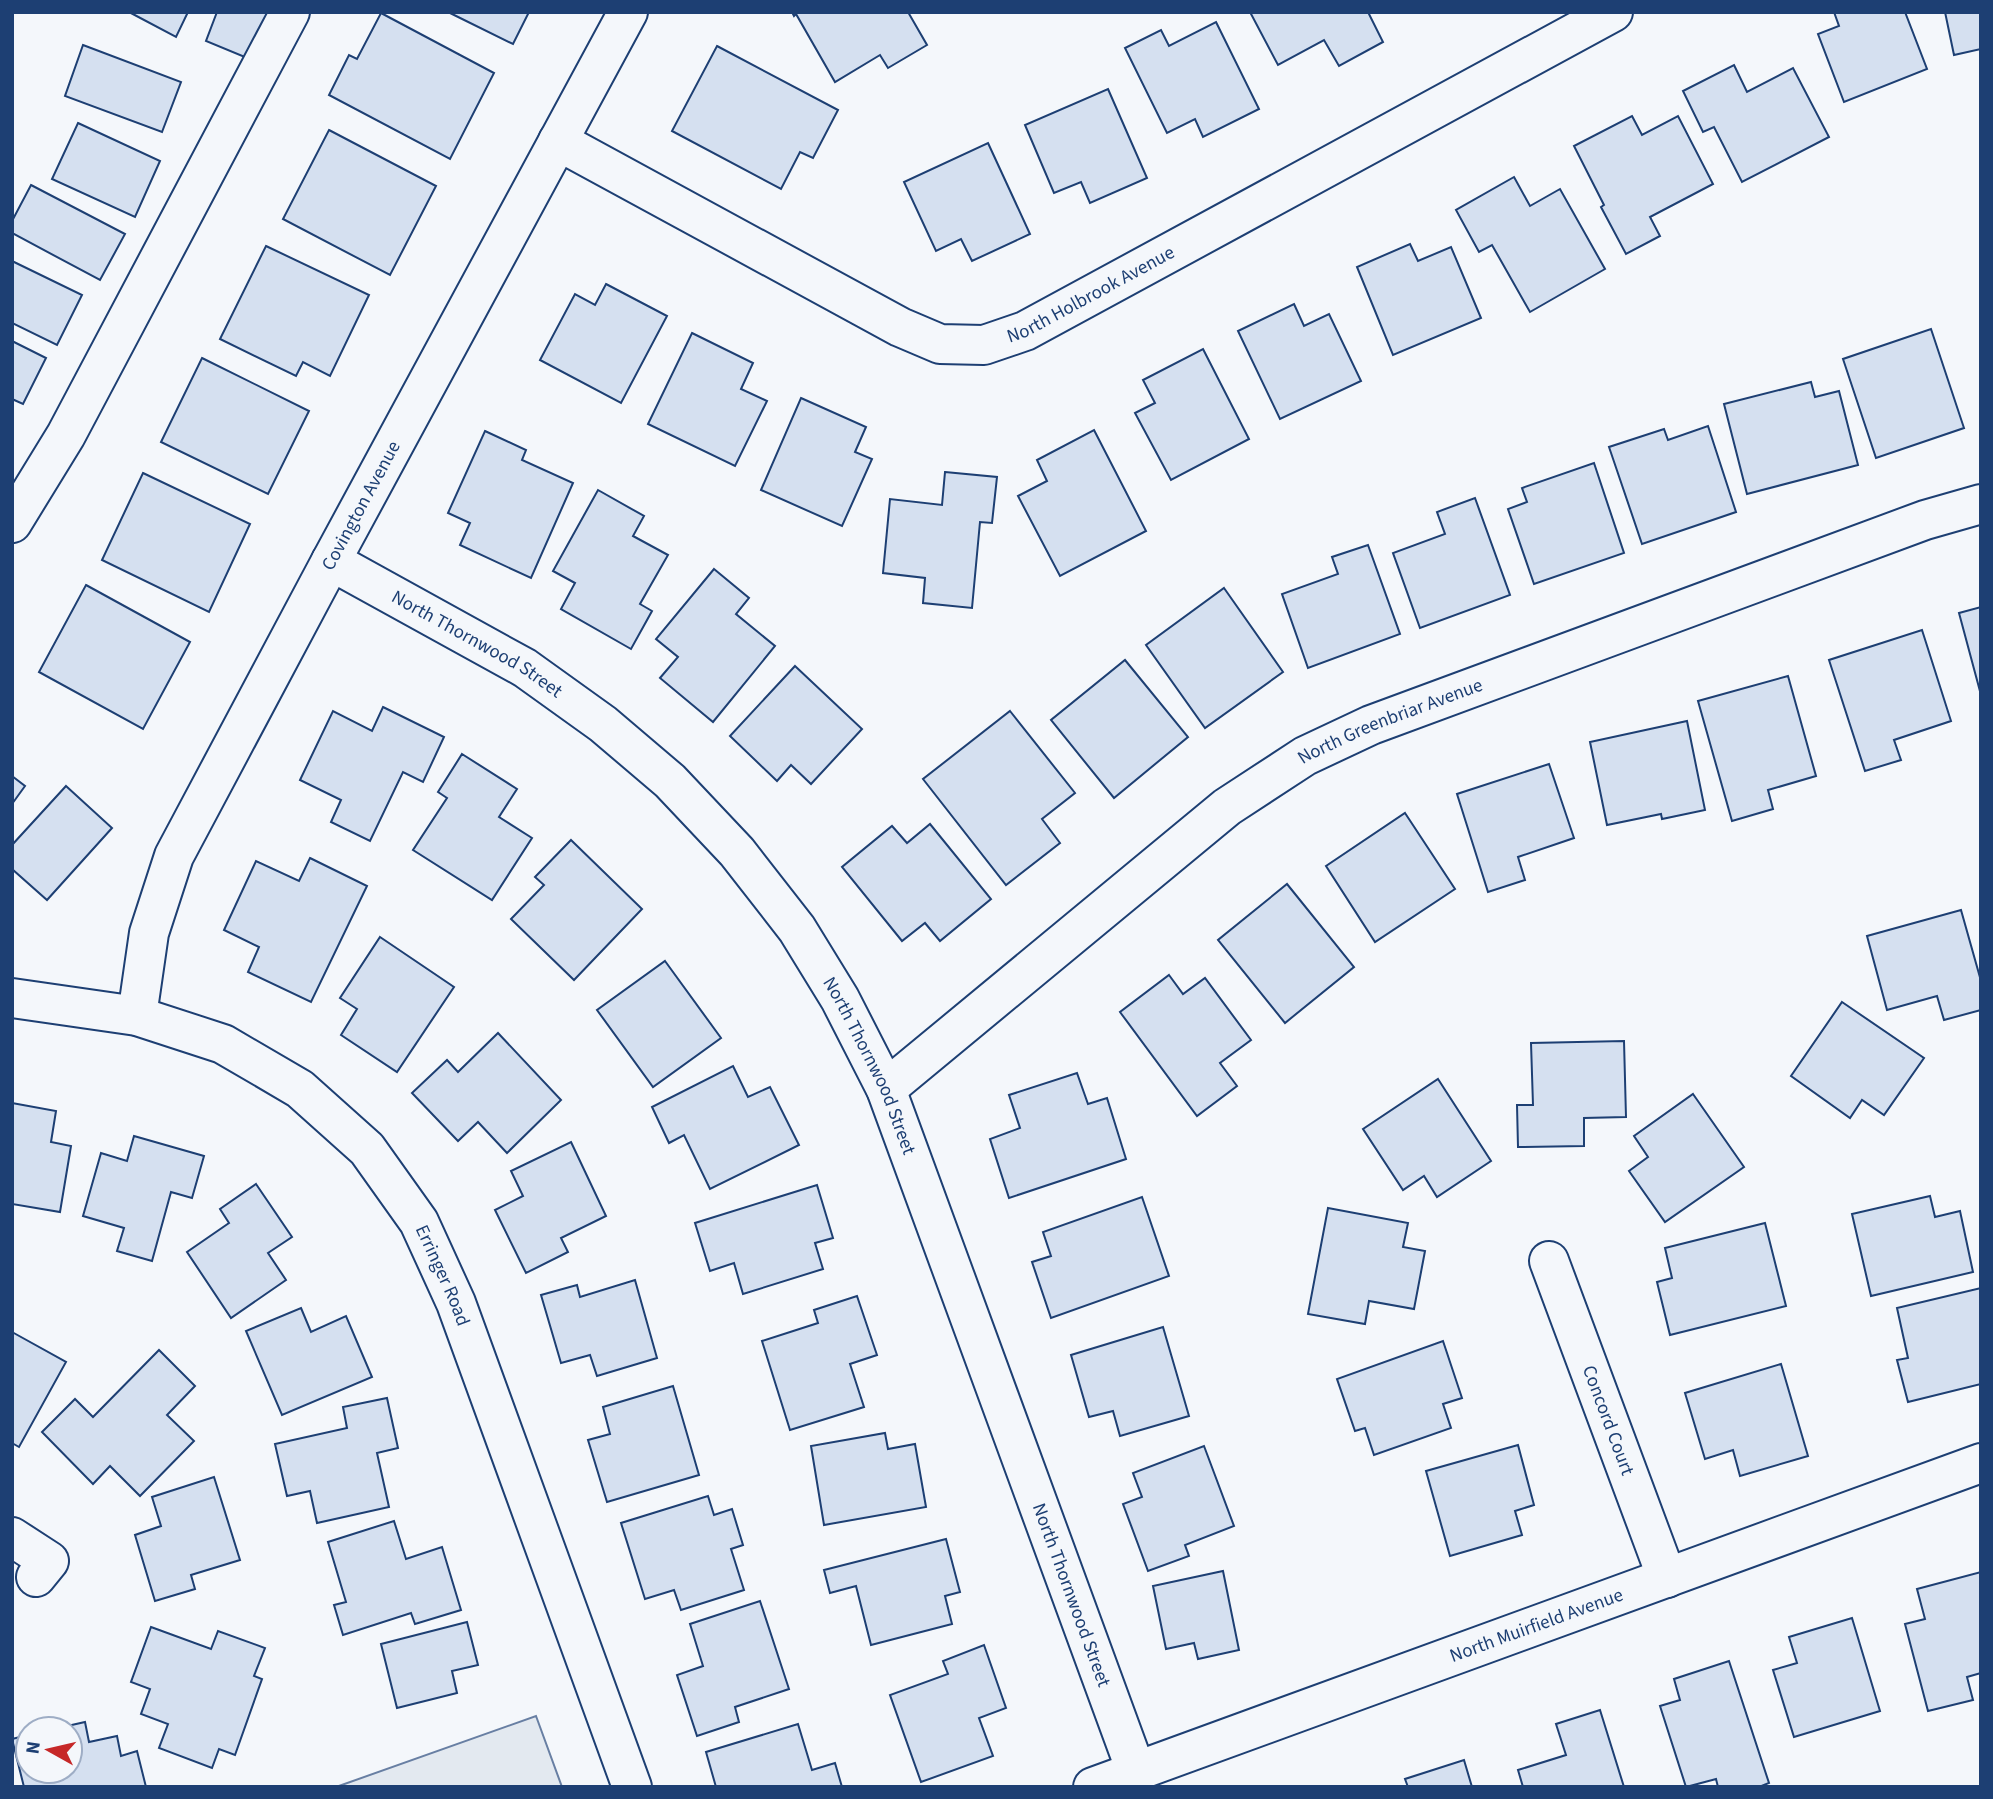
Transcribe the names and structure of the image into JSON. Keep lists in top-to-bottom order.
{
  "streets": {
    "street": [
      "North Holbrook Avenue",
      "Covington Avenue",
      "North Thornwood Street",
      "North Greenbriar Avenue",
      "Erringer Road",
      "Concord Court",
      "North Muirfield Avenue"
    ]
  },
  "crossings": [
    ["North Holbrook Avenue", "Covington Avenue"],
    ["Covington Avenue", "North Thornwood Street"],
    ["Covington Avenue", "Erringer Road"],
    ["North Thornwood Street", "North Greenbriar Avenue"],
    ["North Thornwood Street", "North Muirfield Avenue"],
    ["Concord Court", "North Muirfield Avenue"]
  ],
  "north": "left"
}
